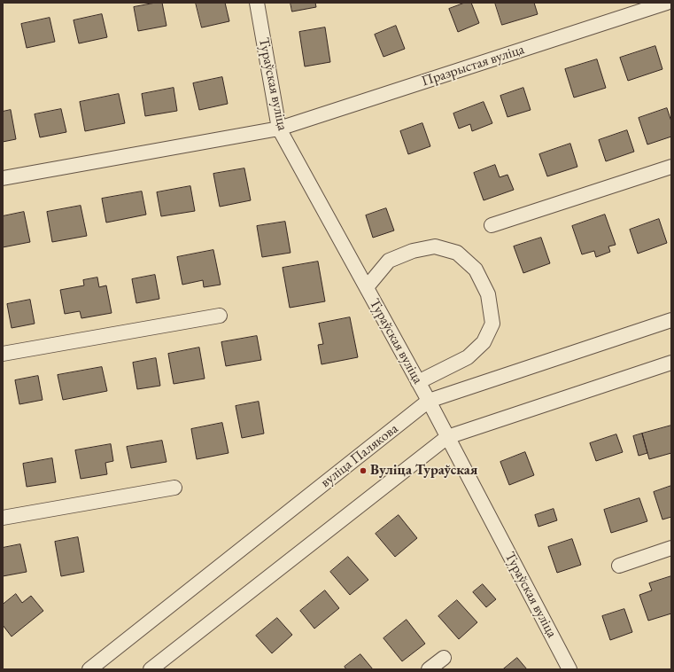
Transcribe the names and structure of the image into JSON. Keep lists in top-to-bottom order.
{
  "streets": {
    "street": ["Празрыстая вуліца", "Тураўская вуліца", "вуліца Палякова"]
  },
  "crossings": [
    ["Празрыстая вуліца", "Тураўская вуліца"],
    ["Тураўская вуліца", "вуліца Палякова"]
  ],
  "places": ["Вуліца Тураўская"]
}
